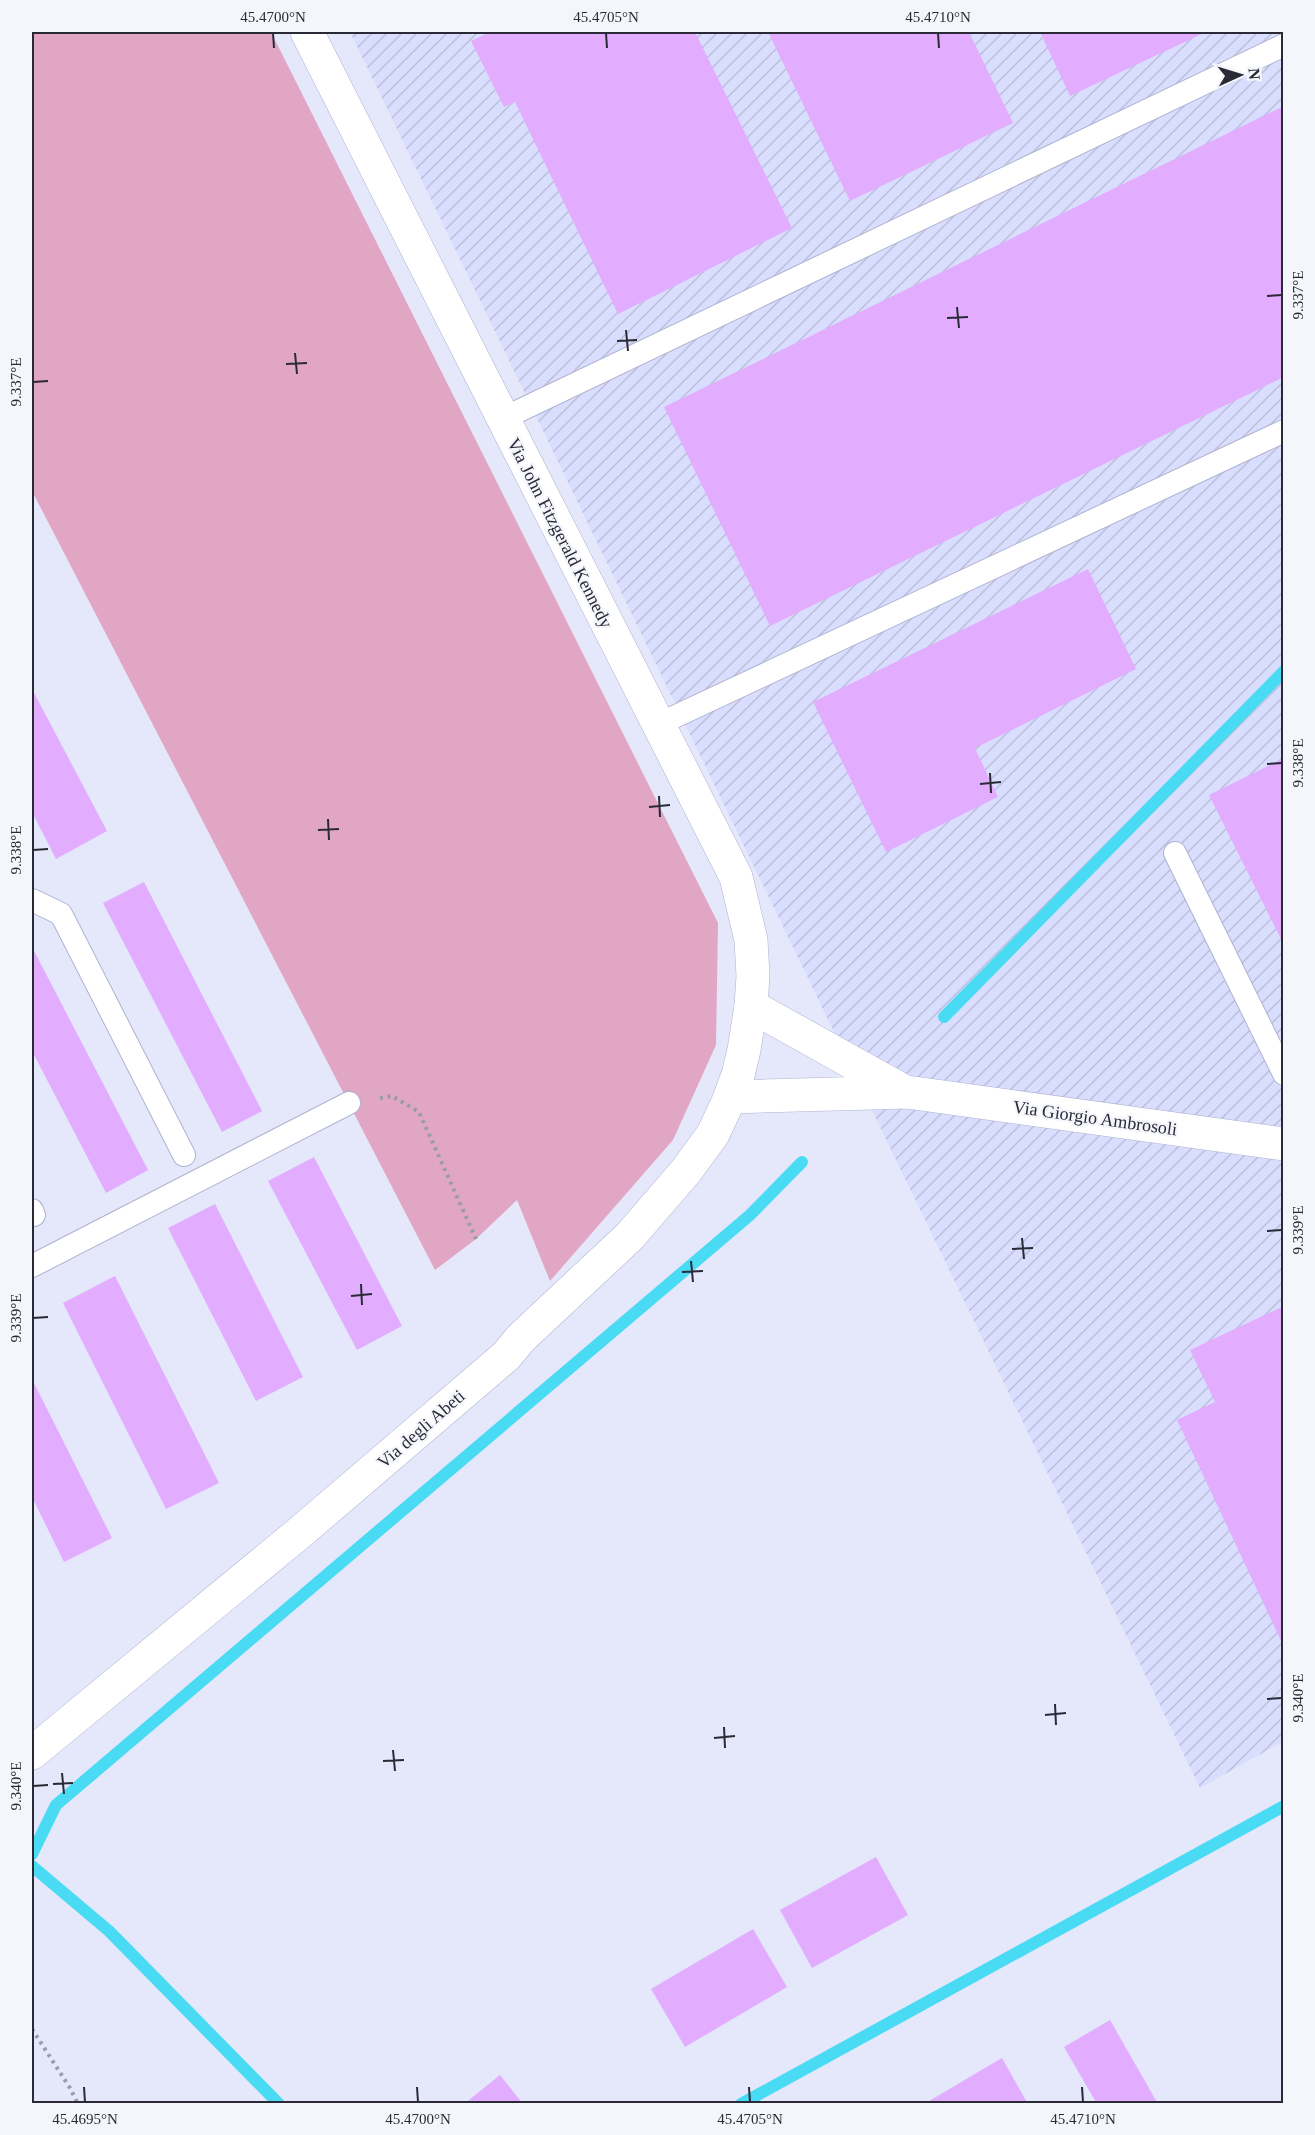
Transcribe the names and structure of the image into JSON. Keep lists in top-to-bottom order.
{
  "streets": {
    "street": ["Via John Fitzgerald Kennedy", "Via Giorgio Ambrosoli", "Via degli Abeti"]
  },
  "crossings": [
    ["Via John Fitzgerald Kennedy", "Via Giorgio Ambrosoli"],
    ["Via John Fitzgerald Kennedy", "Via degli Abeti"],
    ["Via Giorgio Ambrosoli", "Via degli Abeti"]
  ],
  "north": "right",
  "coordinates": [
    "45.4700°N",
    "45.4705°N",
    "45.4710°N",
    "9.337°E",
    "9.338°E",
    "9.339°E",
    "9.340°E",
    "45.4695°N"
  ]
}
